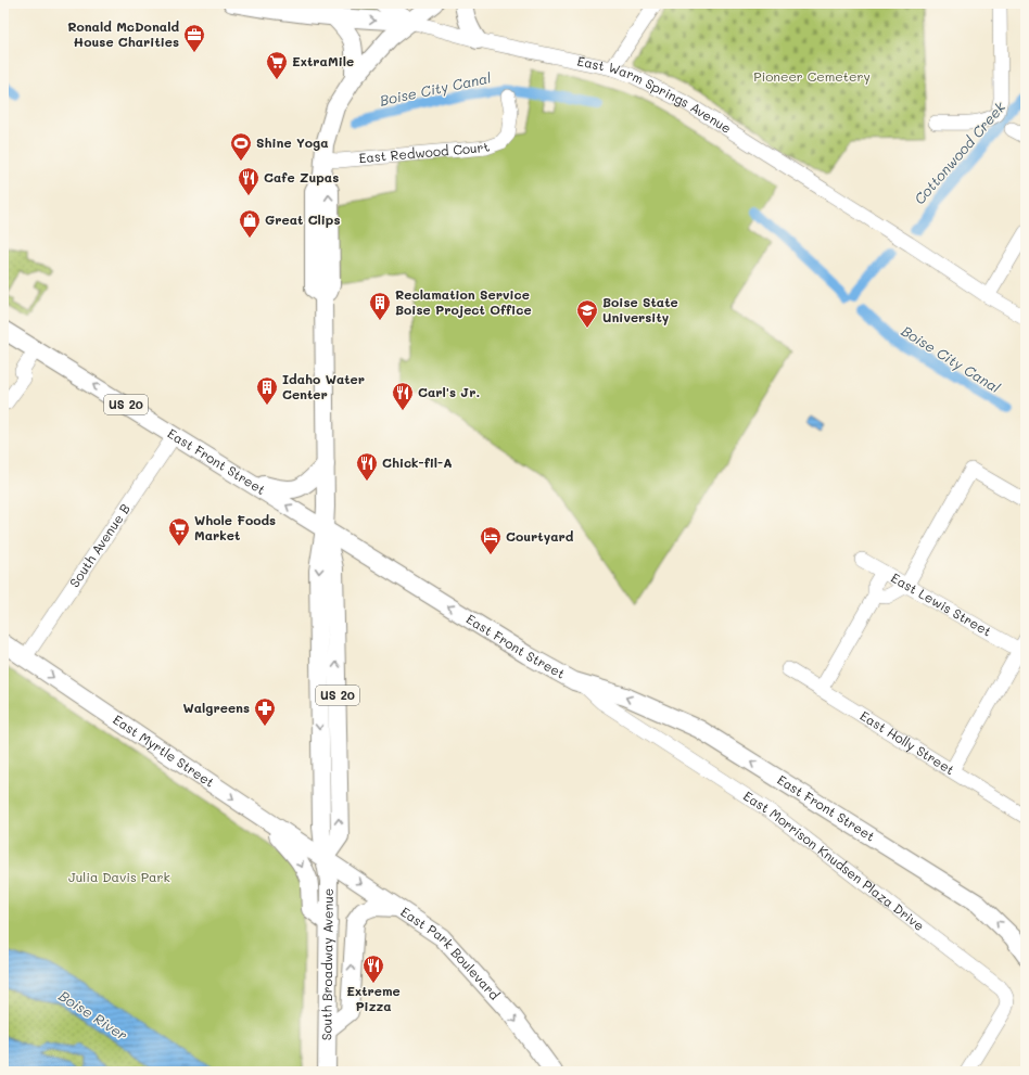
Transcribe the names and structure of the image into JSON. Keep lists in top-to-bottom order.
{
  "streets": {
    "main road": [
      "East Warm Springs Avenue",
      "US 20",
      "East Front Street",
      "East Myrtle Street",
      "East Park Boulevard",
      "South Broadway Avenue"
    ],
    "street": [
      "East Redwood Court",
      "South Avenue B",
      "East Lewis Street",
      "East Holly Street",
      "East Morrison Knudsen Plaza Drive"
    ]
  },
  "crossings": [
    ["US 20", "East Front Street"],
    ["US 20", "East Myrtle Street"],
    ["US 20", "East Park Boulevard"],
    ["US 20", "South Broadway Avenue"],
    ["East Front Street", "South Avenue B"],
    ["East Front Street", "East Morrison Knudsen Plaza Drive"],
    ["South Avenue B", "East Myrtle Street"],
    ["East Myrtle Street", "East Park Boulevard"],
    ["East Myrtle Street", "South Broadway Avenue"],
    ["East Park Boulevard", "South Broadway Avenue"]
  ],
  "one_way": ["East Front Street", "East Myrtle Street", "East Park Boulevard"],
  "water": ["Boise City Canal", "Cottonwood Creek", "Boise River"],
  "parks": ["Pioneer Cemetery", "Julia Davis Park"],
  "places": {
    "office": ["Ronald McDonald House Charities"],
    "supermarket": ["ExtraMile", "Whole Foods Market"],
    "sports": ["Shine Yoga"],
    "restaurant": [
      "Cafe Zupas",
      "Carl's Jr.",
      "Chick-fil-A",
      "Extreme Pizza"
    ],
    "shop": ["Great Clips"],
    "building": ["Reclamation Service Boise Project Office", "Idaho Water Center"],
    "school or university": ["Boise State University"],
    "hotel": ["Courtyard"],
    "pharmacy": ["Walgreens"]
  }
}
